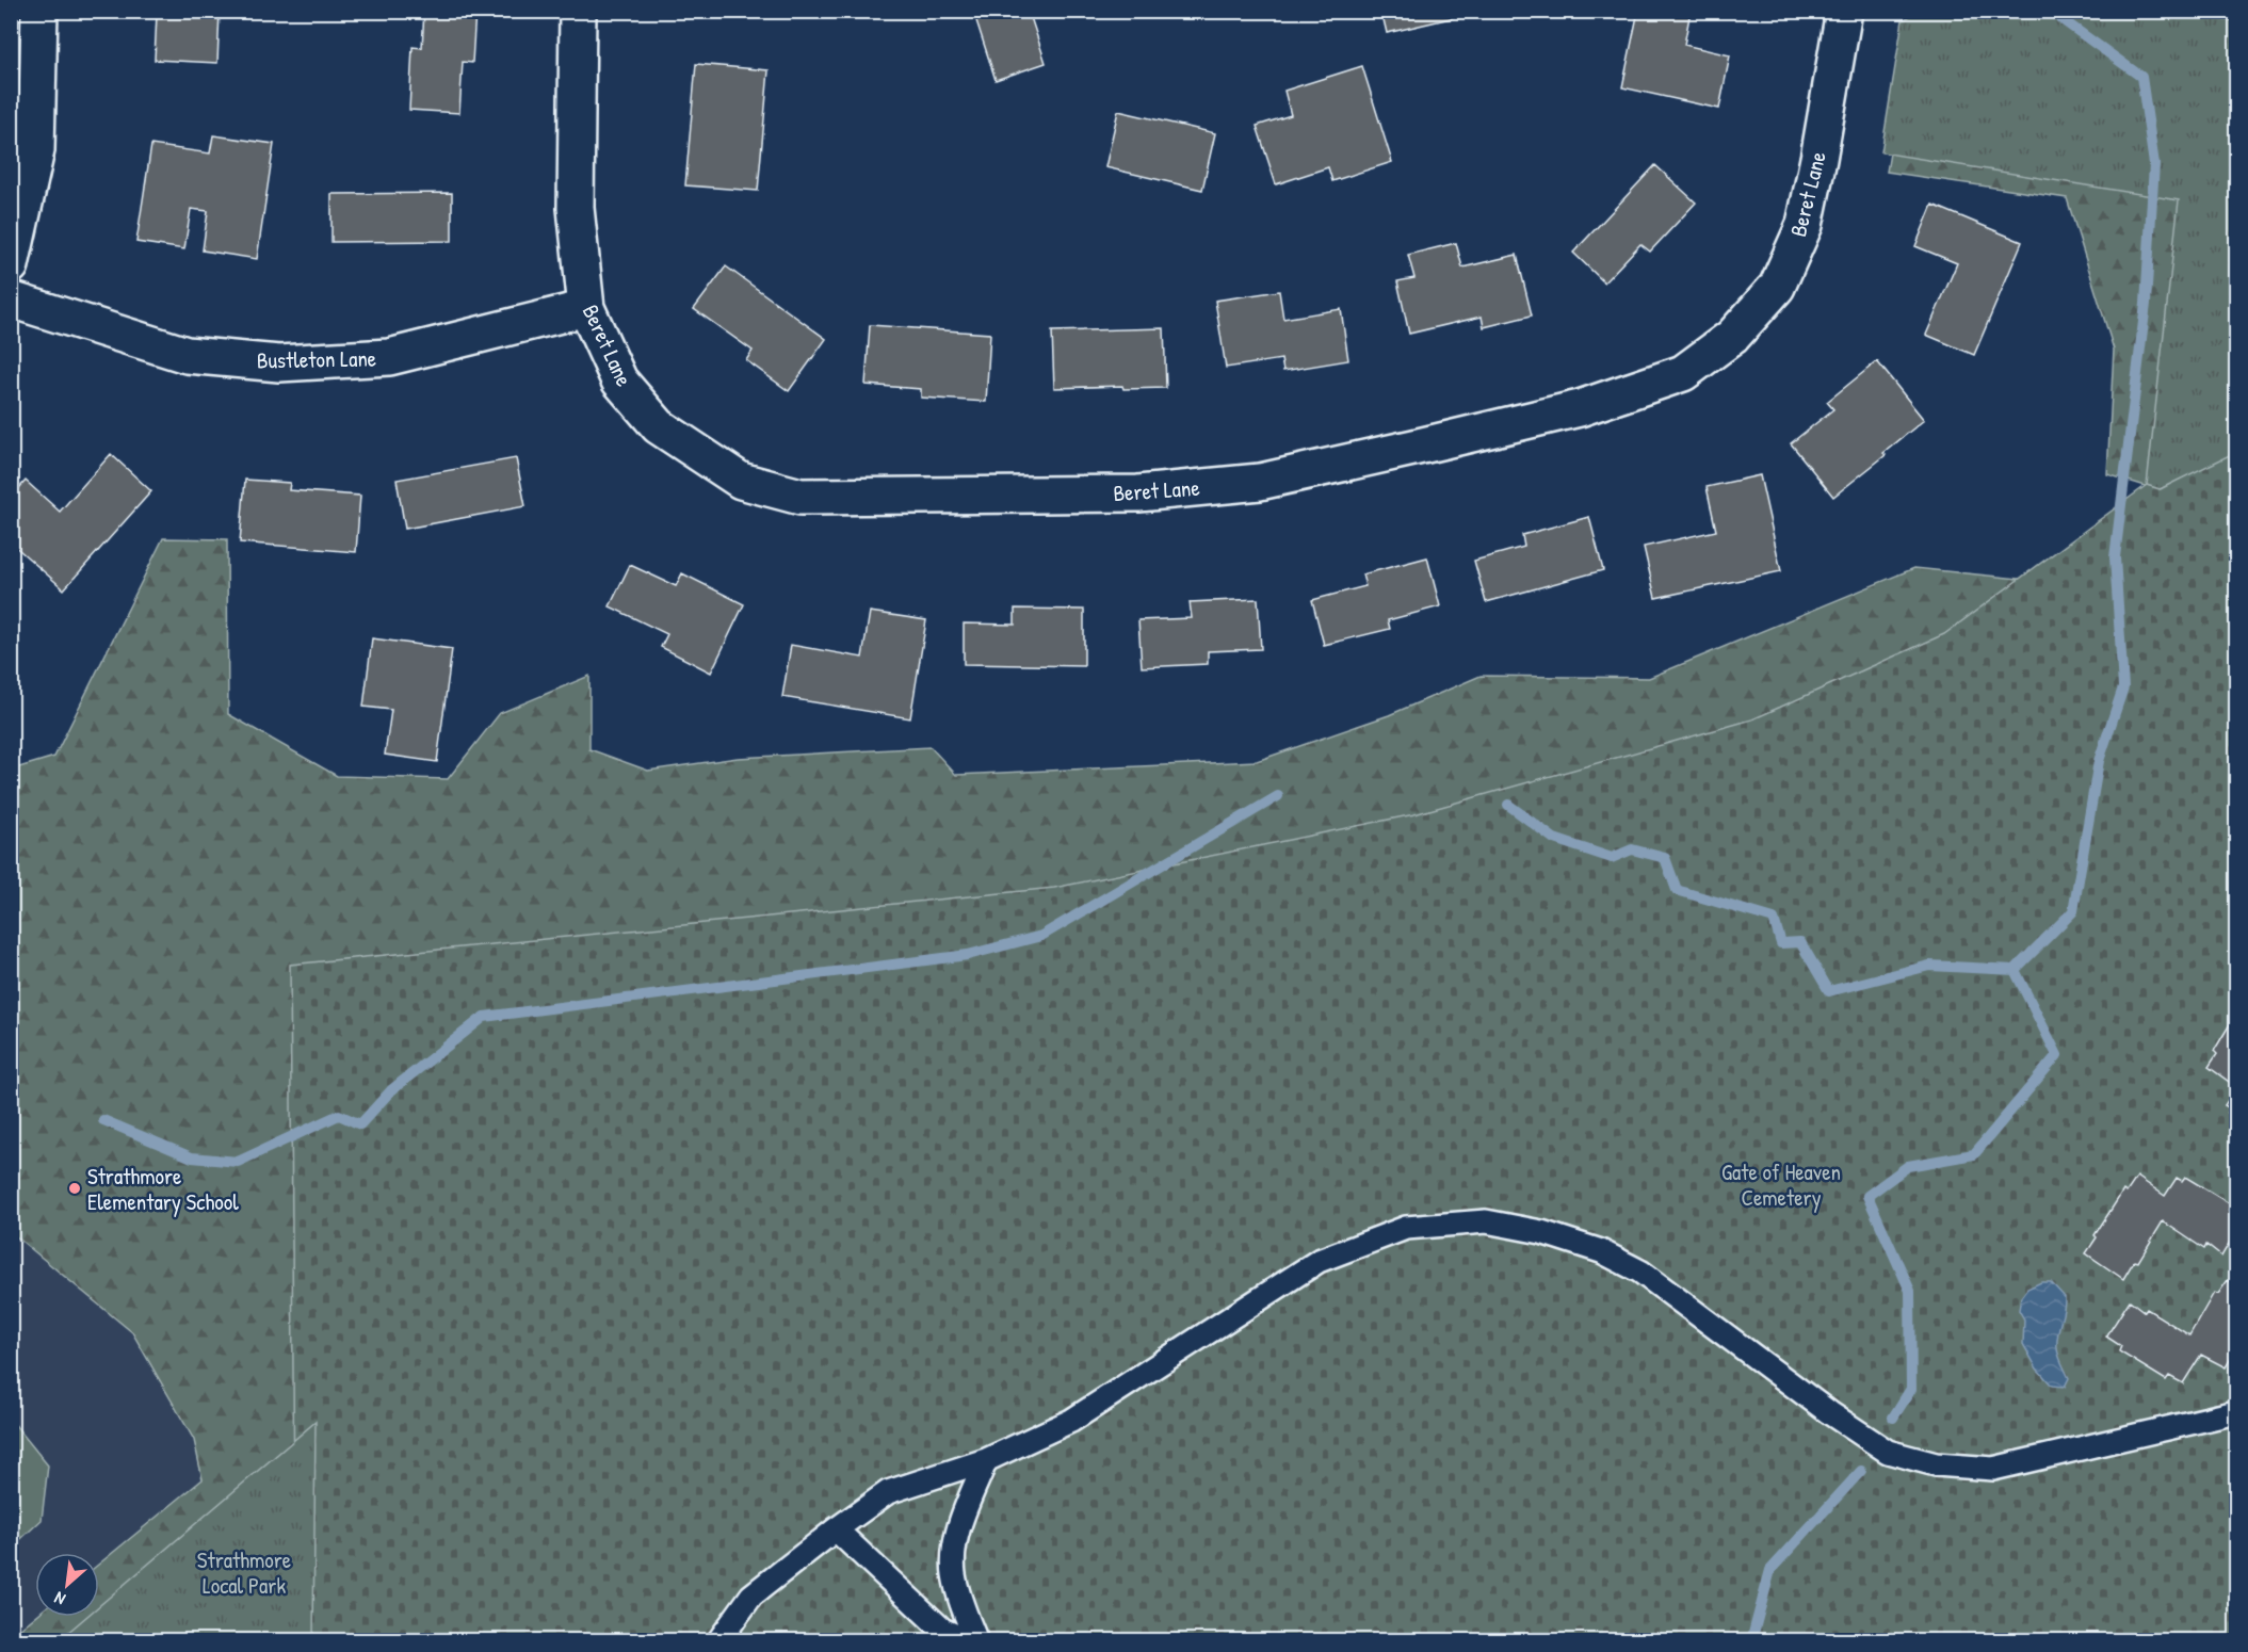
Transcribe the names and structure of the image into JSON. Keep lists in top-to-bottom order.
{
  "streets": {
    "street": ["Beret Lane", "Bustleton Lane"]
  },
  "crossings": [
    ["Beret Lane", "Bustleton Lane"]
  ],
  "parks": ["Gate of Heaven Cemetery", "Strathmore Local Park"],
  "places": ["Strathmore Elementary School"],
  "north": "bottom left"
}
